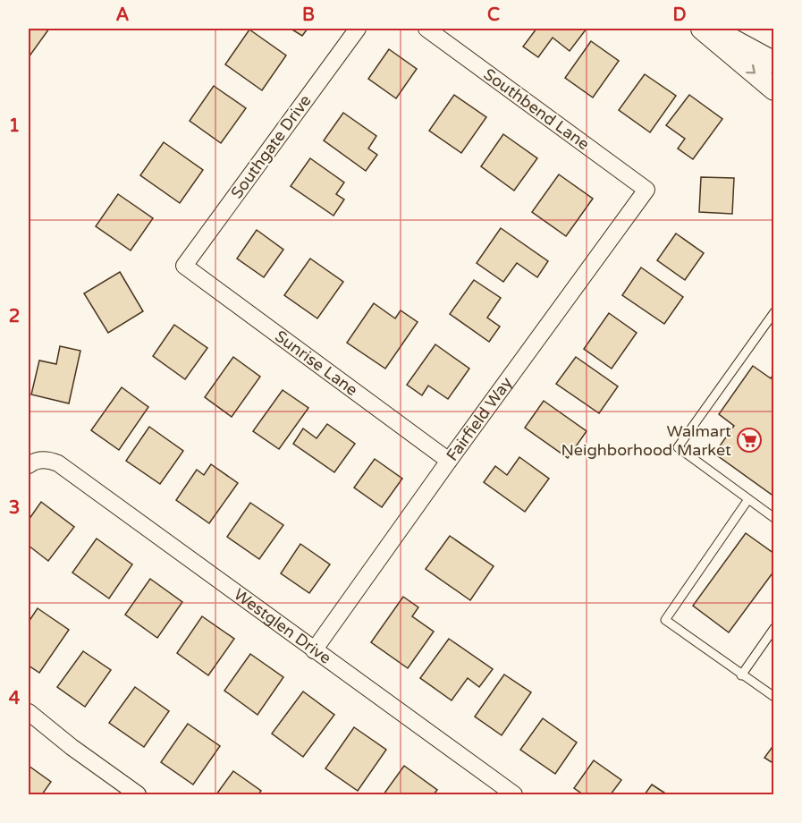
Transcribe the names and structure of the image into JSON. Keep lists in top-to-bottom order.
{
  "streets": {
    "street": [
      "Southbend Lane",
      "Southgate Drive",
      "Sunrise Lane",
      "Fairfield Way",
      "Westglen Drive"
    ]
  },
  "crossings": [
    ["Southbend Lane", "Fairfield Way"],
    ["Southgate Drive", "Sunrise Lane"],
    ["Sunrise Lane", "Fairfield Way"],
    ["Fairfield Way", "Westglen Drive"]
  ],
  "places": {
    "supermarket": ["Walmart Neighborhood Market"]
  },
  "grid": {
    "columns": [
      "A",
      "B",
      "C",
      "D"
    ],
    "rows": [
      "1",
      "2",
      "3",
      "4"
    ]
  }
}
